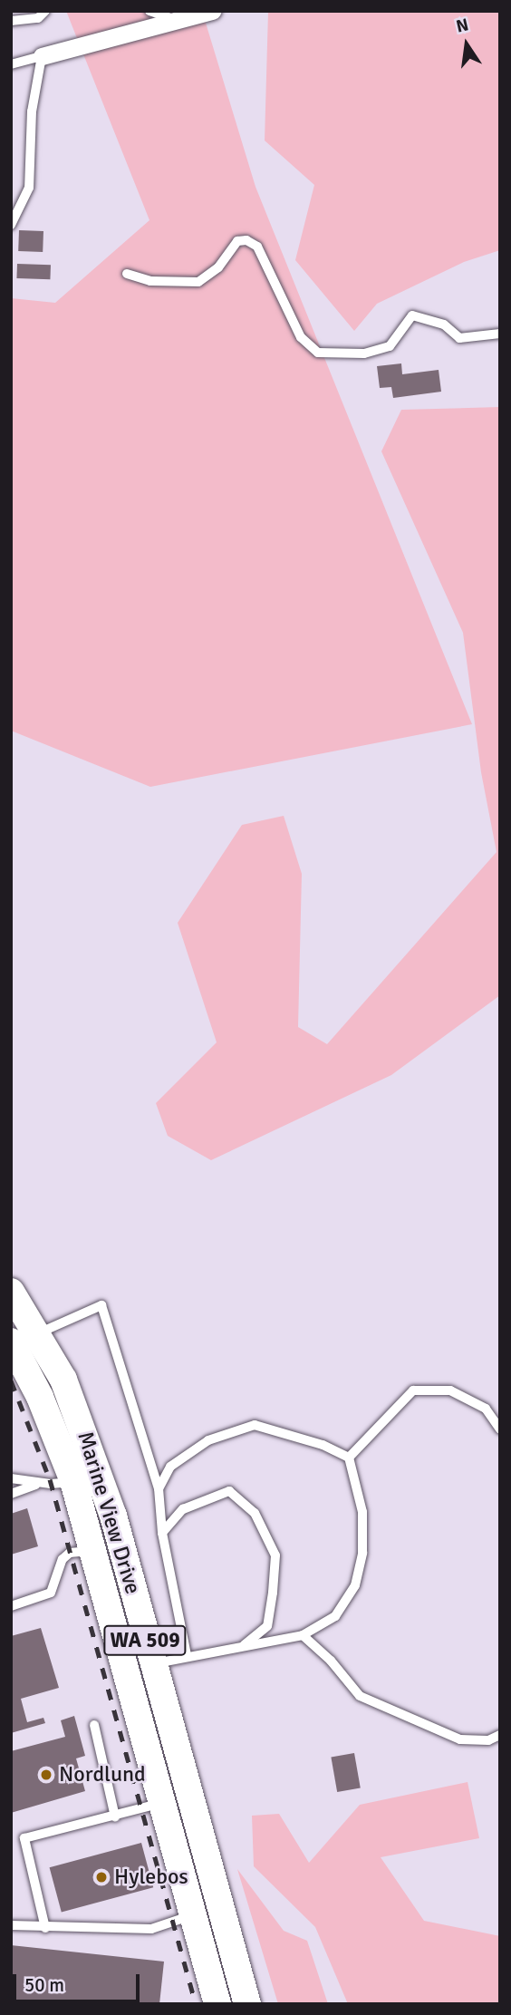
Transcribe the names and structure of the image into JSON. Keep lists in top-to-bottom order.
{
  "streets": {
    "main road": ["Marine View Drive", "WA 509"]
  },
  "places": ["Nordlund", "Hylebos"],
  "scale_bar": "50 m",
  "north": "top"
}
